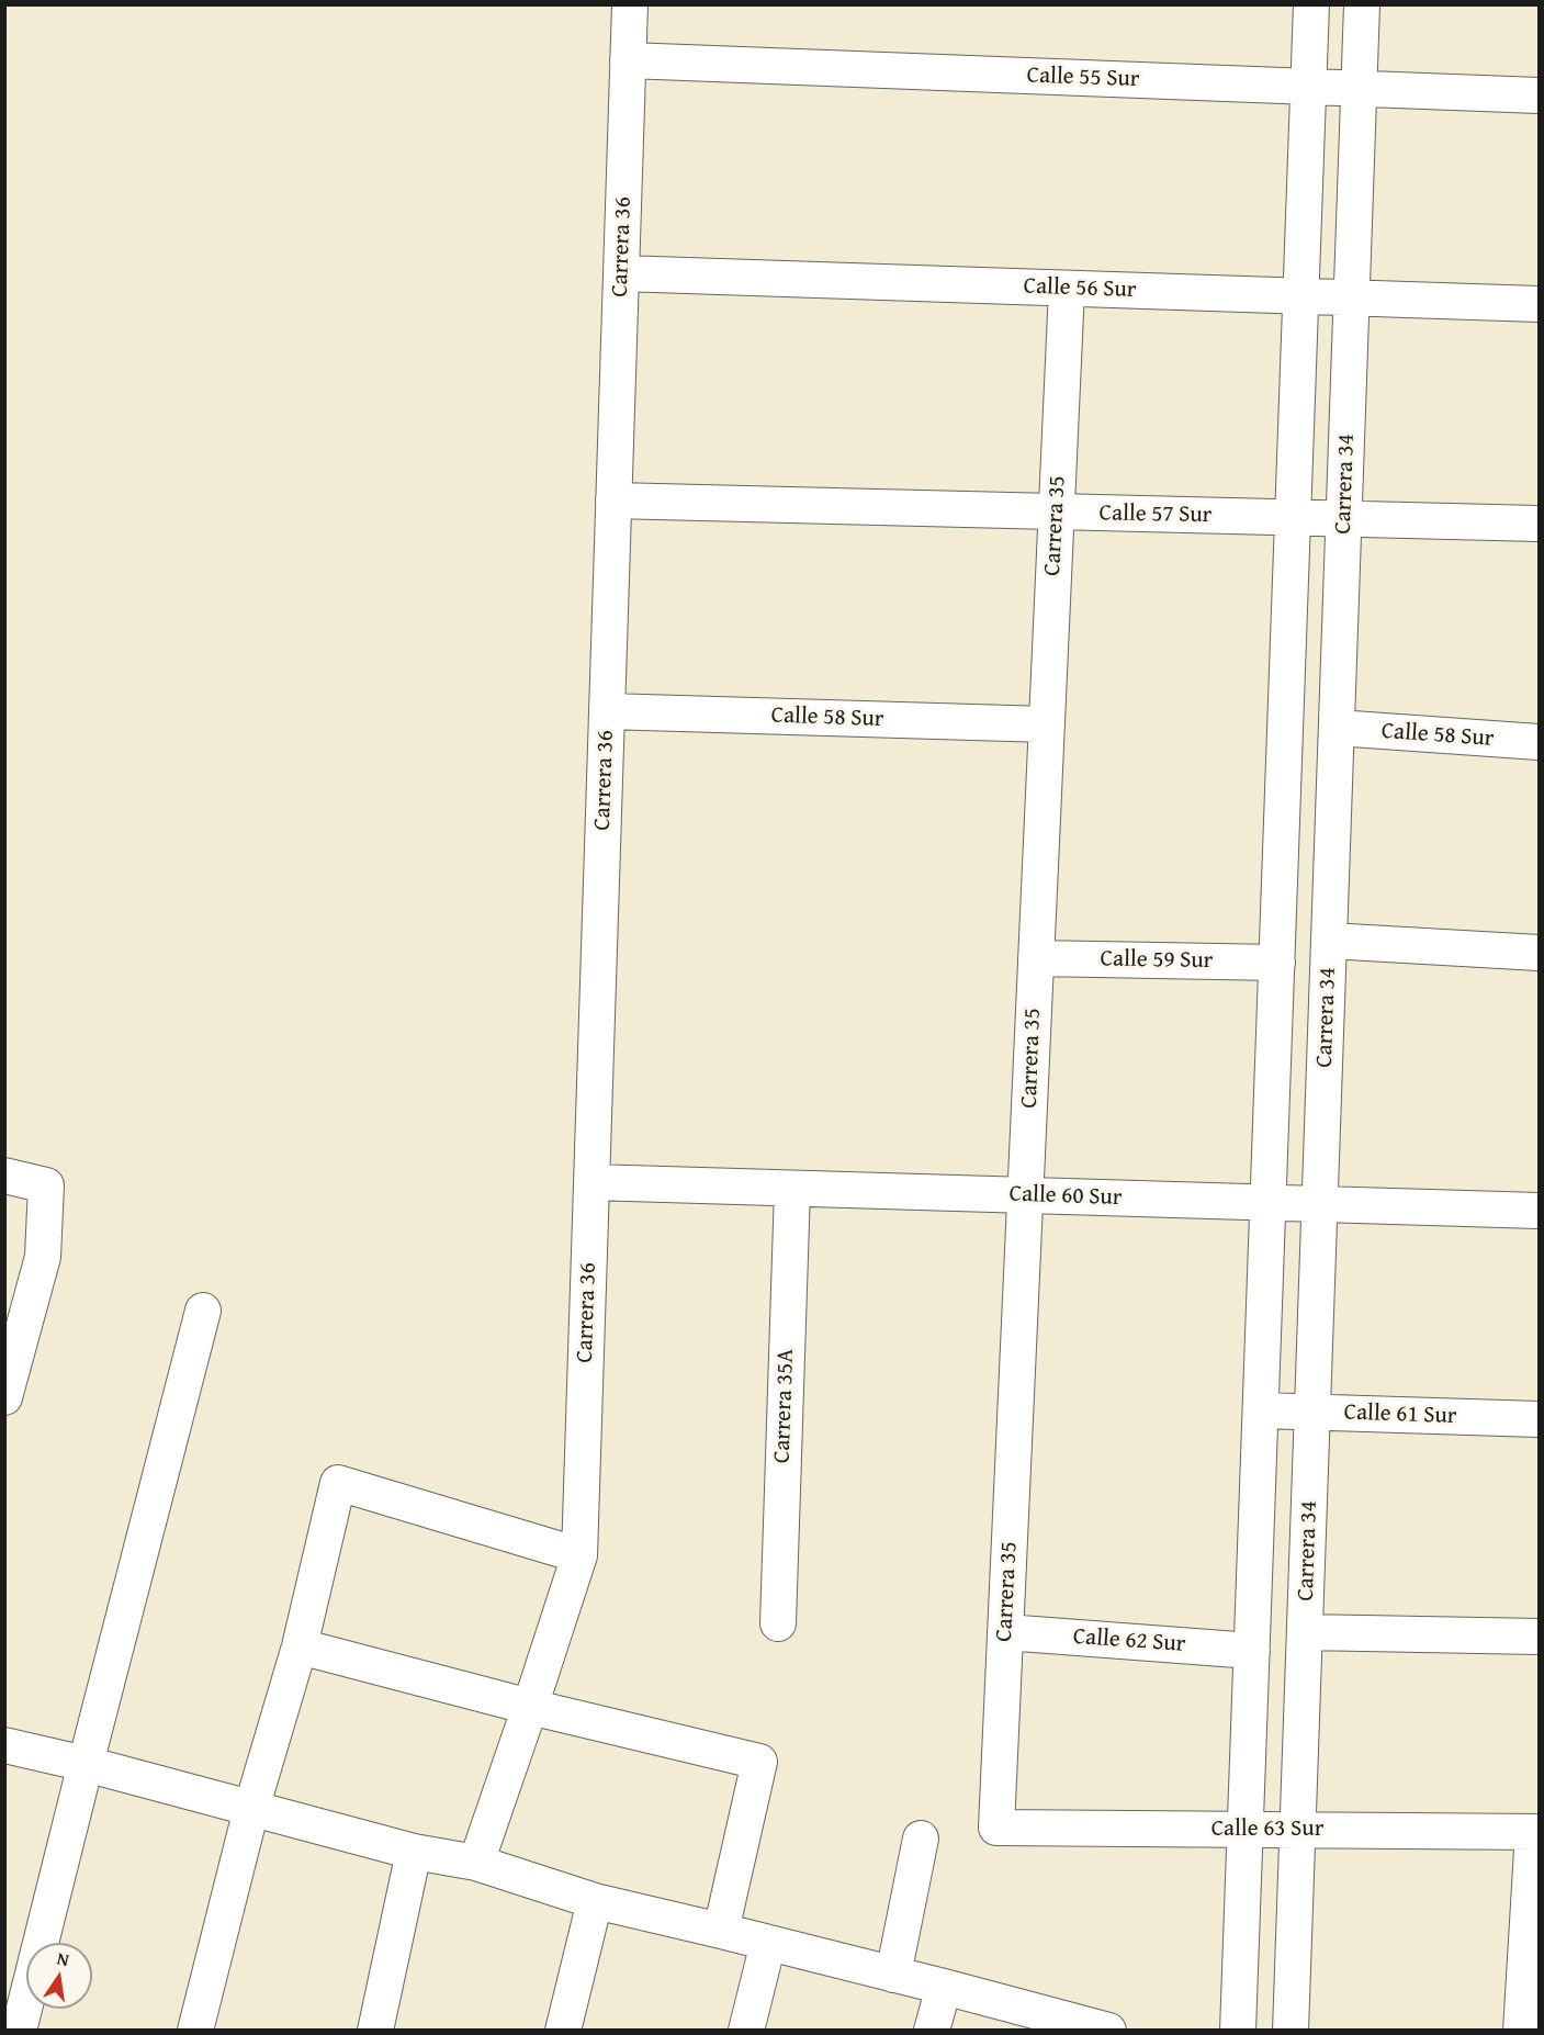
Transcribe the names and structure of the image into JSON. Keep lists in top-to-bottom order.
{
  "streets": {
    "street": [
      "Calle 55 Sur",
      "Carrera 36",
      "Calle 56 Sur",
      "Carrera 34",
      "Calle 57 Sur",
      "Carrera 35",
      "Calle 58 Sur",
      "Calle 59 Sur",
      "Calle 60 Sur",
      "Carrera 35A",
      "Calle 61 Sur",
      "Calle 62 Sur",
      "Calle 63 Sur"
    ]
  },
  "crossings": [
    ["Calle 55 Sur", "Carrera 36"],
    ["Calle 55 Sur", "Carrera 34"],
    ["Carrera 36", "Calle 56 Sur"],
    ["Carrera 36", "Calle 57 Sur"],
    ["Carrera 36", "Calle 58 Sur"],
    ["Carrera 36", "Calle 60 Sur"],
    ["Calle 56 Sur", "Carrera 34"],
    ["Calle 56 Sur", "Carrera 35"],
    ["Carrera 34", "Calle 57 Sur"],
    ["Carrera 34", "Calle 58 Sur"],
    ["Carrera 34", "Calle 60 Sur"],
    ["Carrera 34", "Calle 61 Sur"],
    ["Carrera 34", "Calle 63 Sur"],
    ["Calle 57 Sur", "Carrera 35"],
    ["Carrera 35", "Calle 58 Sur"],
    ["Carrera 35", "Calle 59 Sur"],
    ["Carrera 35", "Calle 60 Sur"],
    ["Carrera 35", "Calle 62 Sur"],
    ["Carrera 35", "Calle 63 Sur"],
    ["Calle 60 Sur", "Carrera 35A"]
  ],
  "north": "top"
}
